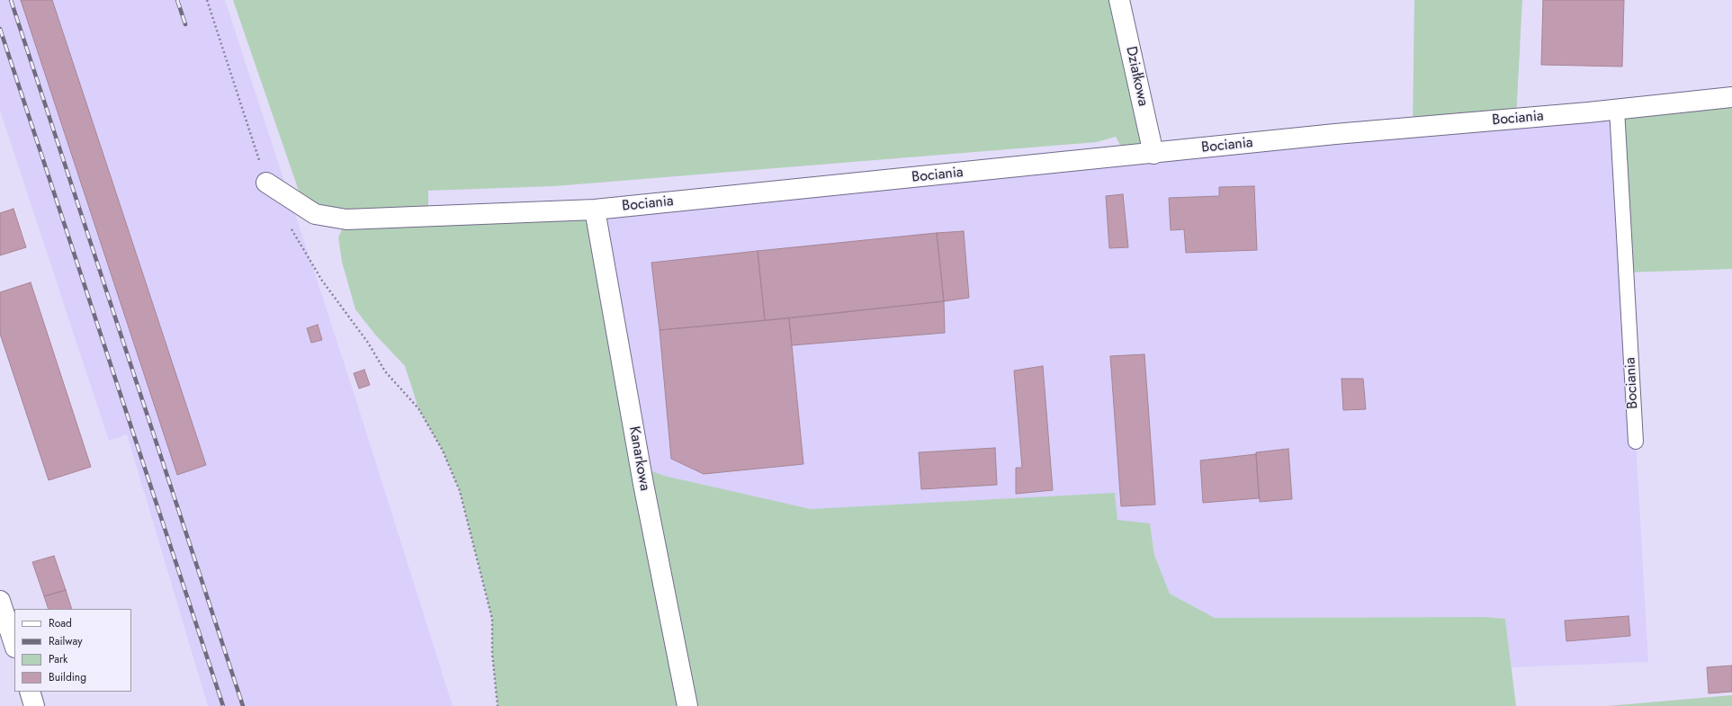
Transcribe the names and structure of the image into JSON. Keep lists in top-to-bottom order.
{
  "streets": {
    "street": ["Działkowa", "Bociania", "Kanarkowa"]
  },
  "crossings": [
    ["Działkowa", "Bociania"],
    ["Bociania", "Kanarkowa"]
  ],
  "legend": [
    "Road",
    "Railway",
    "Park",
    "Building"
  ]
}
